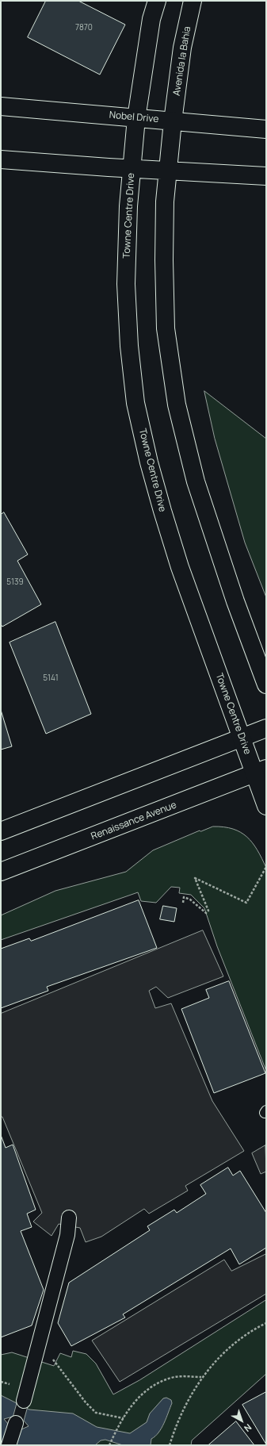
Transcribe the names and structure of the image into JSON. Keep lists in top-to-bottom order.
{
  "streets": {
    "main road": [
      "Avenida la Bahia",
      "Nobel Drive",
      "Towne Centre Drive",
      "Renaissance Avenue"
    ]
  },
  "crossings": [
    ["Avenida la Bahia", "Nobel Drive"],
    ["Nobel Drive", "Towne Centre Drive"],
    ["Towne Centre Drive", "Renaissance Avenue"]
  ],
  "house_numbers": ["7870", "5139", "5141"],
  "north": "bottom right"
}
